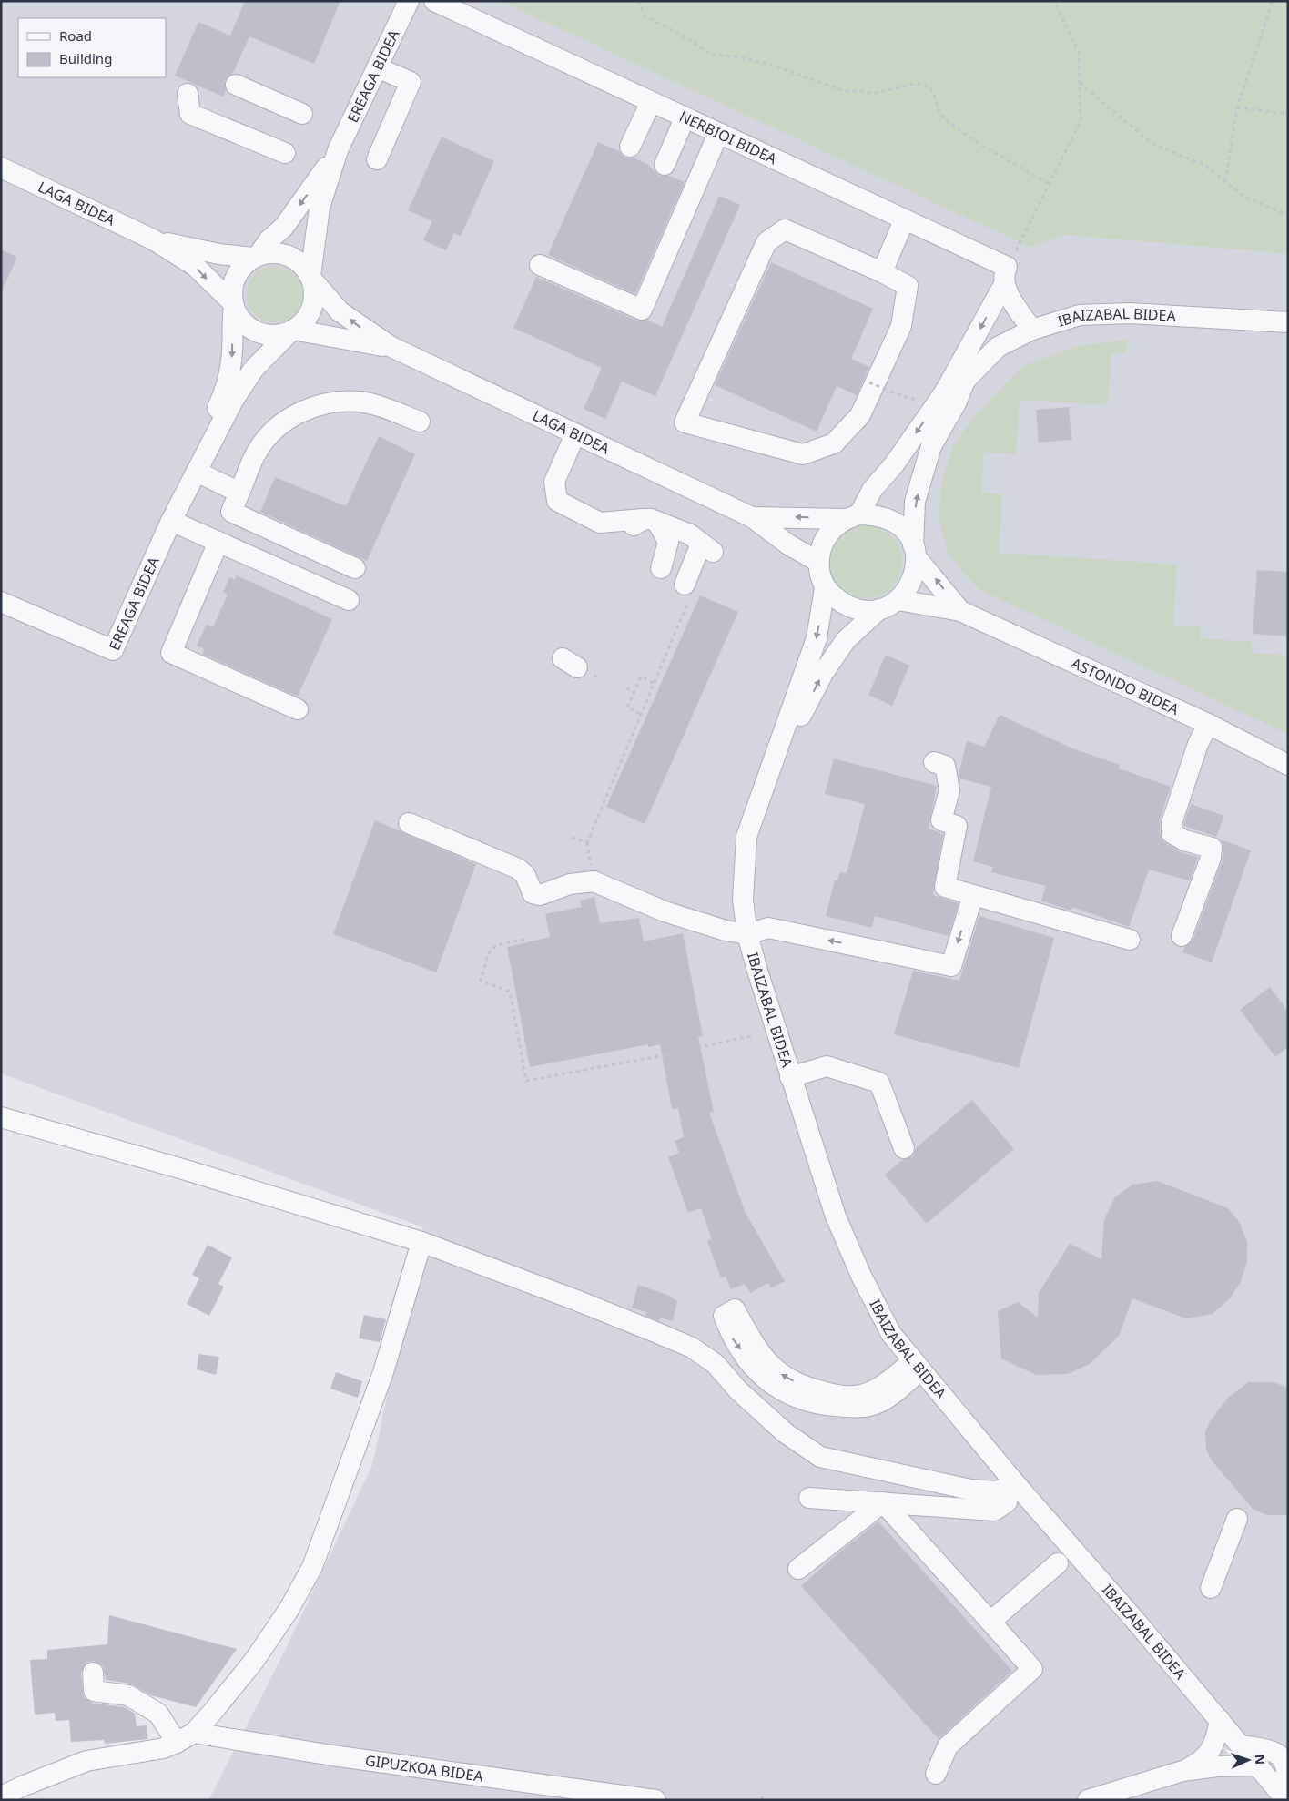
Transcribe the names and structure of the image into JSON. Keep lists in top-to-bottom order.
{
  "streets": {
    "street": [
      "EREAGA BIDEA",
      "NERBIOI BIDEA",
      "LAGA BIDEA",
      "IBAIZABAL BIDEA",
      "ASTONDO BIDEA",
      "GIPUZKOA BIDEA"
    ]
  },
  "crossings": [
    ["EREAGA BIDEA", "LAGA BIDEA"],
    ["LAGA BIDEA", "IBAIZABAL BIDEA"],
    ["LAGA BIDEA", "ASTONDO BIDEA"],
    ["IBAIZABAL BIDEA", "ASTONDO BIDEA"]
  ],
  "legend": ["Road", "Building"],
  "north": "right"
}
